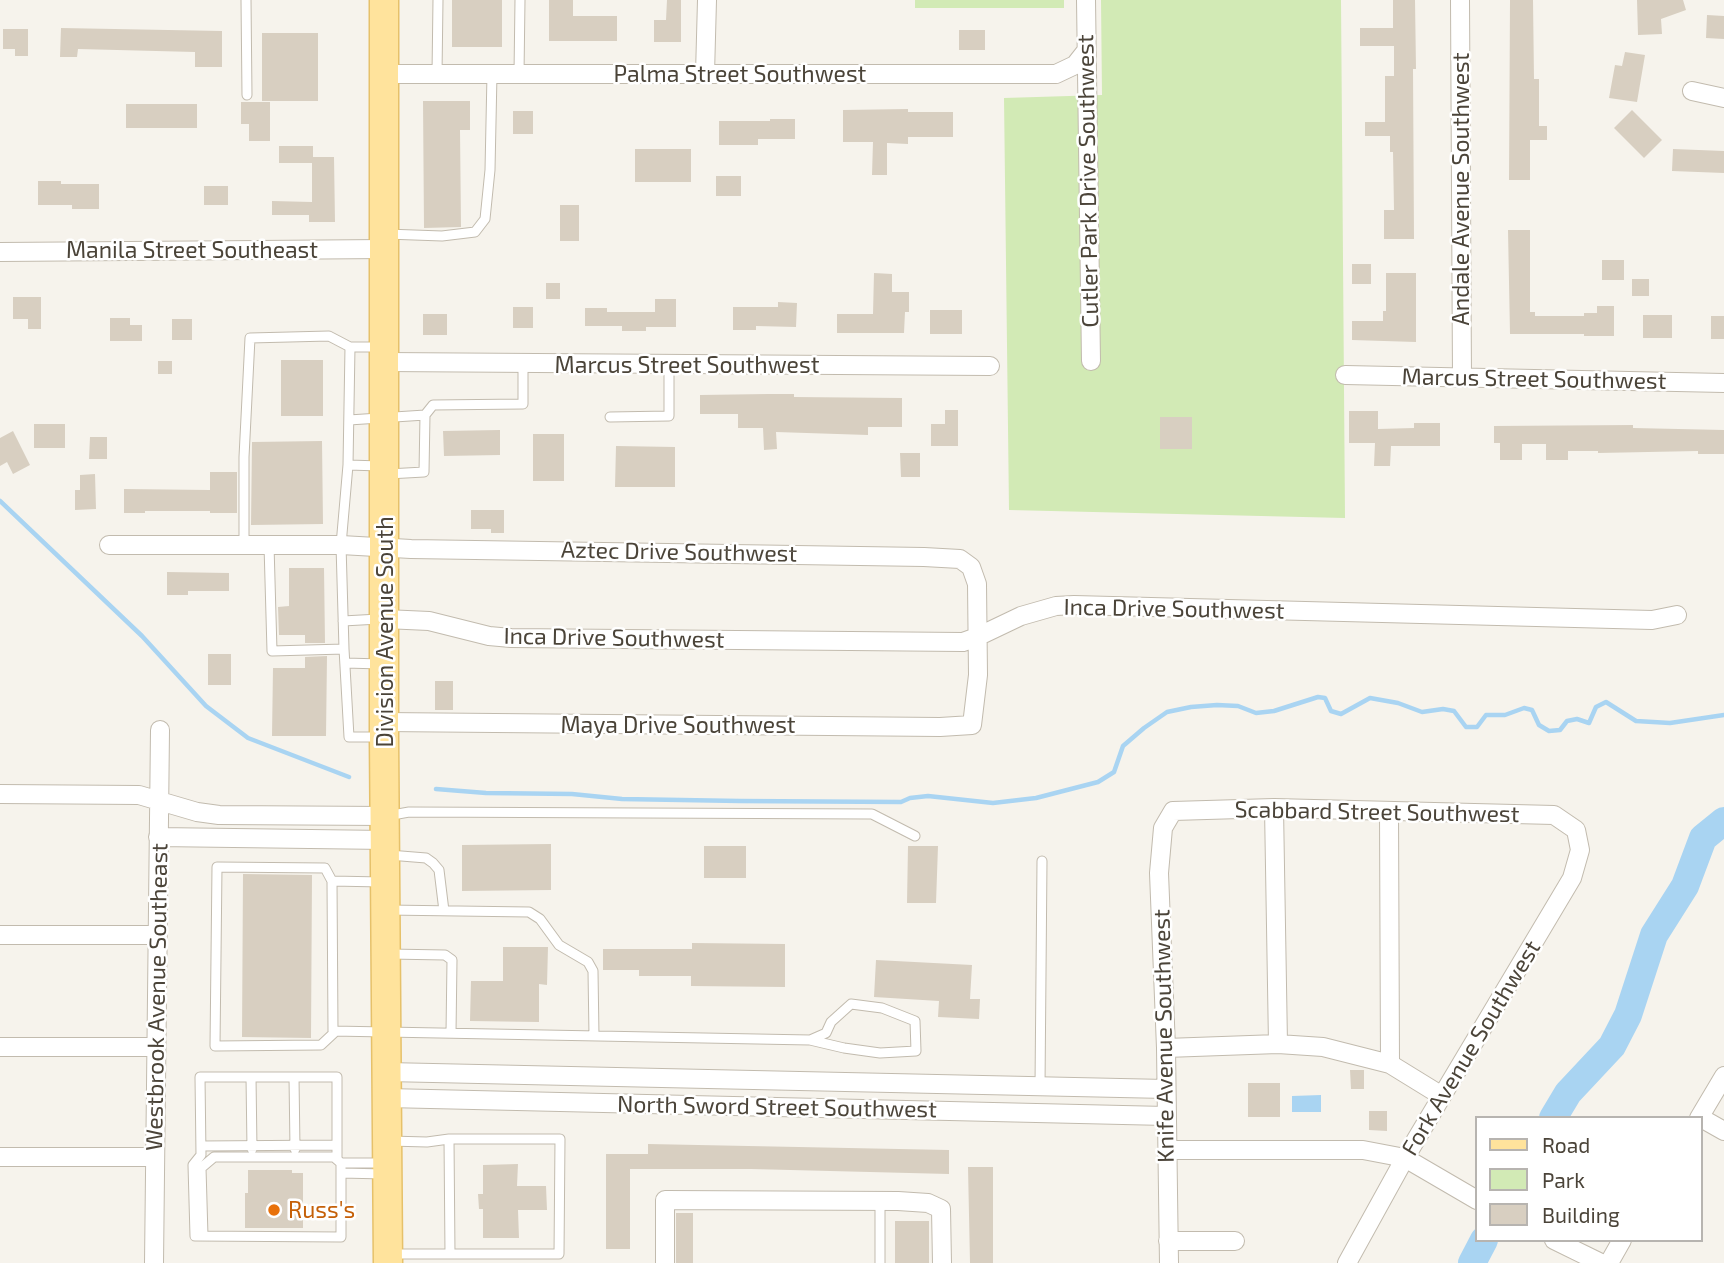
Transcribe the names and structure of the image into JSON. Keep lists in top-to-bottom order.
{
  "streets": {
    "main road": ["Division Avenue South"],
    "street": [
      "Palma Street Southwest",
      "Cutler Park Drive Southwest",
      "Andale Avenue Southwest",
      "Manila Street Southeast",
      "Marcus Street Southwest",
      "Aztec Drive Southwest",
      "Inca Drive Southwest",
      "Maya Drive Southwest",
      "Scabbard Street Southwest",
      "Westbrook Avenue Southeast",
      "Knife Avenue Southwest",
      "Fork Avenue Southwest",
      "North Sword Street Southwest"
    ]
  },
  "crossings": [
    ["Palma Street Southwest", "Cutler Park Drive Southwest"],
    ["Palma Street Southwest", "Division Avenue South"],
    ["Andale Avenue Southwest", "Marcus Street Southwest"],
    ["Manila Street Southeast", "Division Avenue South"],
    ["Marcus Street Southwest", "Division Avenue South"],
    ["Aztec Drive Southwest", "Inca Drive Southwest"],
    ["Aztec Drive Southwest", "Division Avenue South"],
    ["Aztec Drive Southwest", "Maya Drive Southwest"],
    ["Inca Drive Southwest", "Division Avenue South"],
    ["Inca Drive Southwest", "Maya Drive Southwest"],
    ["Division Avenue South", "Maya Drive Southwest"],
    ["Division Avenue South", "North Sword Street Southwest"],
    ["Scabbard Street Southwest", "Knife Avenue Southwest"],
    ["Scabbard Street Southwest", "Fork Avenue Southwest"],
    ["Knife Avenue Southwest", "North Sword Street Southwest"]
  ],
  "places": ["Russ's"],
  "legend": ["Road", "Park", "Building"]
}
